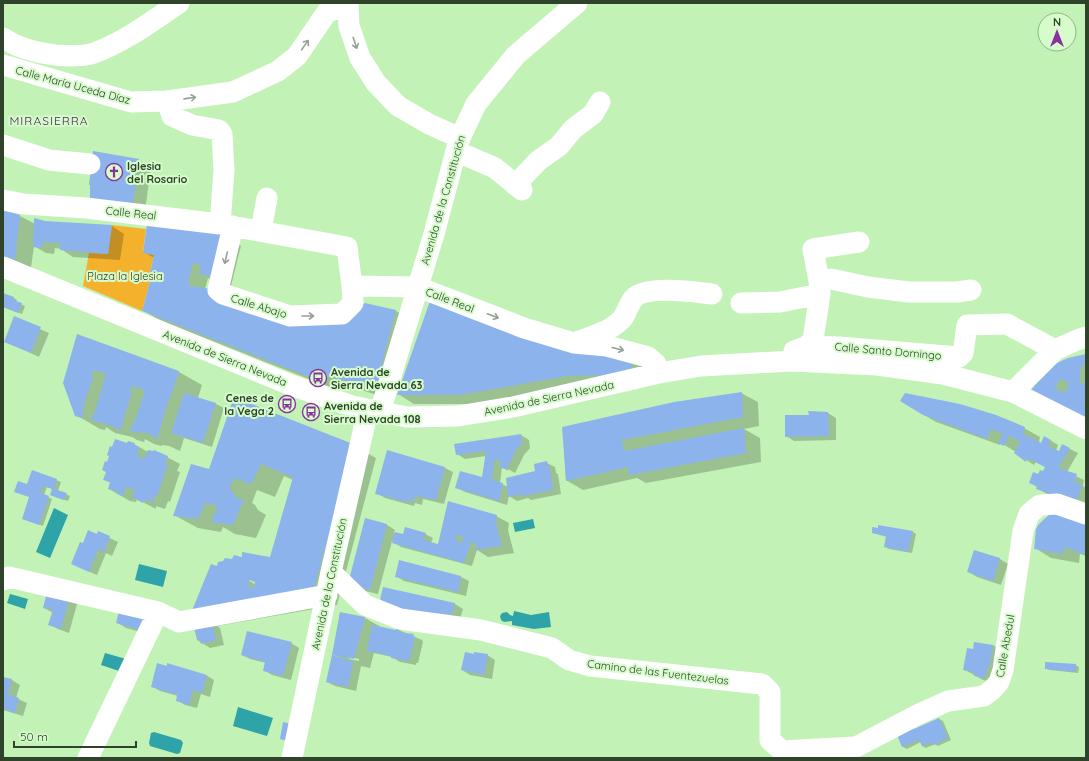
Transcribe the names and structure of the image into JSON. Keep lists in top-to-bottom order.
{
  "streets": {
    "street": [
      "Calle María Uceda Díaz",
      "Avenida de la Constitución",
      "Calle Real",
      "Calle Abajo",
      "Calle Santo Domingo",
      "Avenida de Sierra Nevada",
      "Calle Abedul",
      "Camino de las Fuentezuelas"
    ]
  },
  "crossings": [
    ["Avenida de la Constitución", "Calle Real"],
    ["Avenida de la Constitución", "Avenida de Sierra Nevada"],
    ["Avenida de la Constitución", "Camino de las Fuentezuelas"],
    ["Calle Real", "Calle Abajo"],
    ["Calle Real", "Avenida de Sierra Nevada"],
    ["Calle Abedul", "Camino de las Fuentezuelas"]
  ],
  "one_way": ["Calle María Uceda Díaz"],
  "districts": ["MIRASIERRA"],
  "parks": ["Plaza la Iglesia"],
  "places": {
    "church": ["Iglesia del Rosario"],
    "bus stop": ["Avenida de Sierra Nevada 63", "Cenes de la Vega 2", "Avenida de Sierra Nevada 108"]
  },
  "scale_bar": "50 m",
  "north": "top"
}
